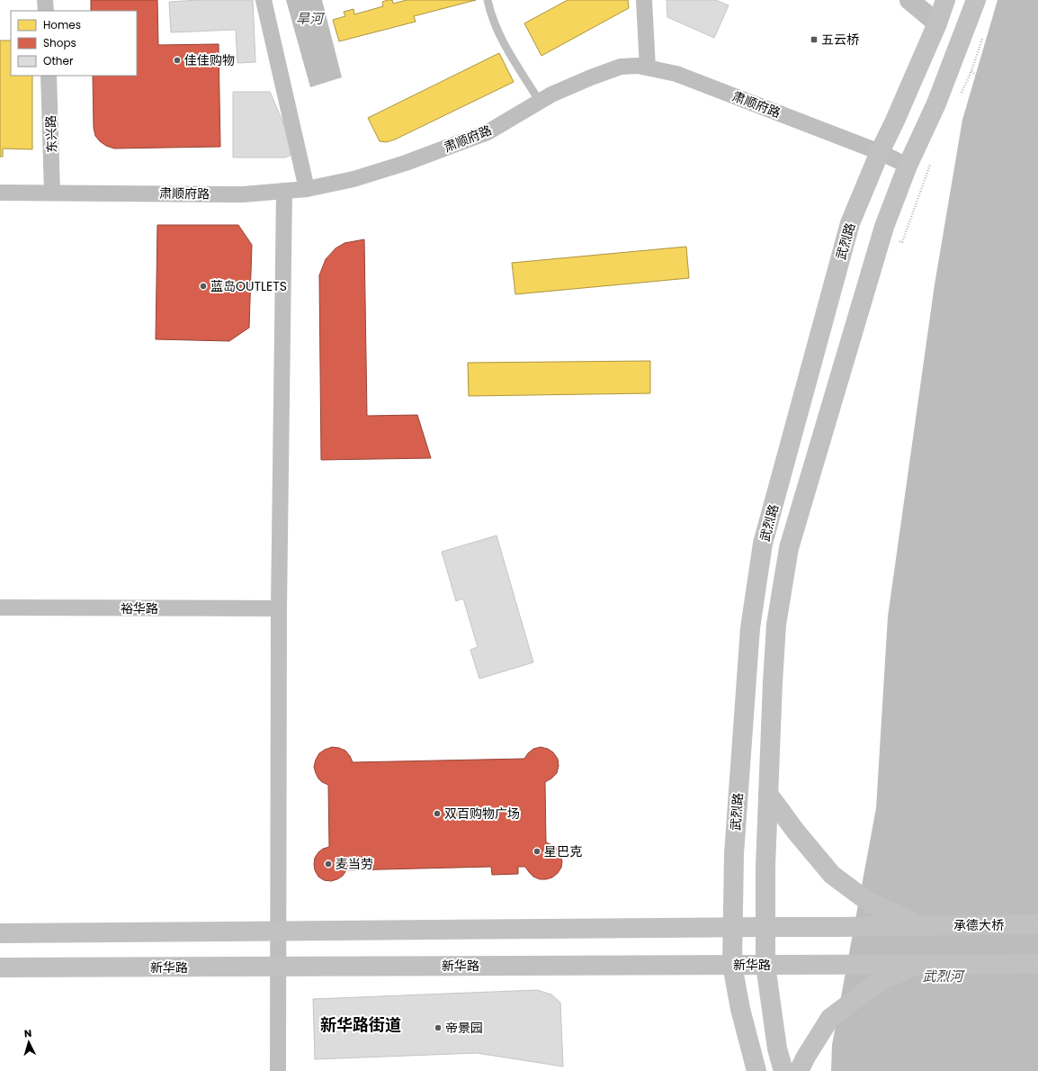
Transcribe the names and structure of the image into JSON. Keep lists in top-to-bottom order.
{
  "streets": {
    "main road": ["武烈路", "承德大桥", "新华路"],
    "street": ["肃顺府路", "东兴路", "裕华路"]
  },
  "crossings": [
    ["肃顺府路", "东兴路"],
    ["肃顺府路", "武烈路"],
    ["武烈路", "新华路"]
  ],
  "districts": ["新华路街道"],
  "water": ["旱河", "武烈河"],
  "places": {
    "transit": ["五云桥"],
    "other": [
      "佳佳购物",
      "蓝岛OUTLETS",
      "双百购物广场",
      "星巴克",
      "麦当劳",
      "帝景园"
    ]
  },
  "legend": ["Homes", "Shops", "Other"],
  "north": "top"
}
